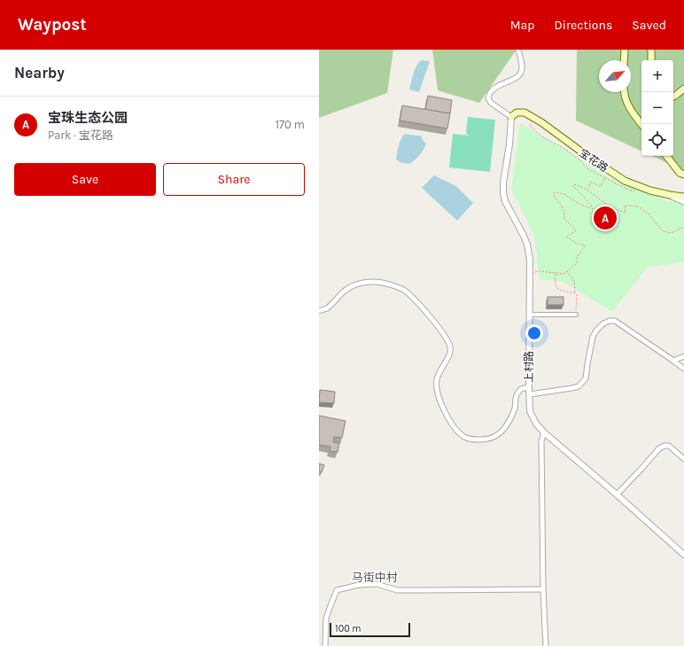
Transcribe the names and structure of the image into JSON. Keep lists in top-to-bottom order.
{
  "streets": {
    "main road": ["宝花路"],
    "street": ["上村路"]
  },
  "crossings": [
    ["宝花路", "上村路"]
  ],
  "districts": ["马街中村"],
  "scale_bar": "100 m",
  "north": "top right",
  "page": {
    "header": "Waypost",
    "nav": ["Map", "Directions", "Saved"],
    "heading": "Nearby",
    "map_buttons": ["+", "−"],
    "list": [
      {
        "mark": "A",
        "name": "宝珠生态公园",
        "note": "Park · 宝花路",
        "value": "170 m"
      }
    ],
    "buttons": ["Save", "Share"],
    "pins": "A",
    "scale": "100 m"
  }
}
